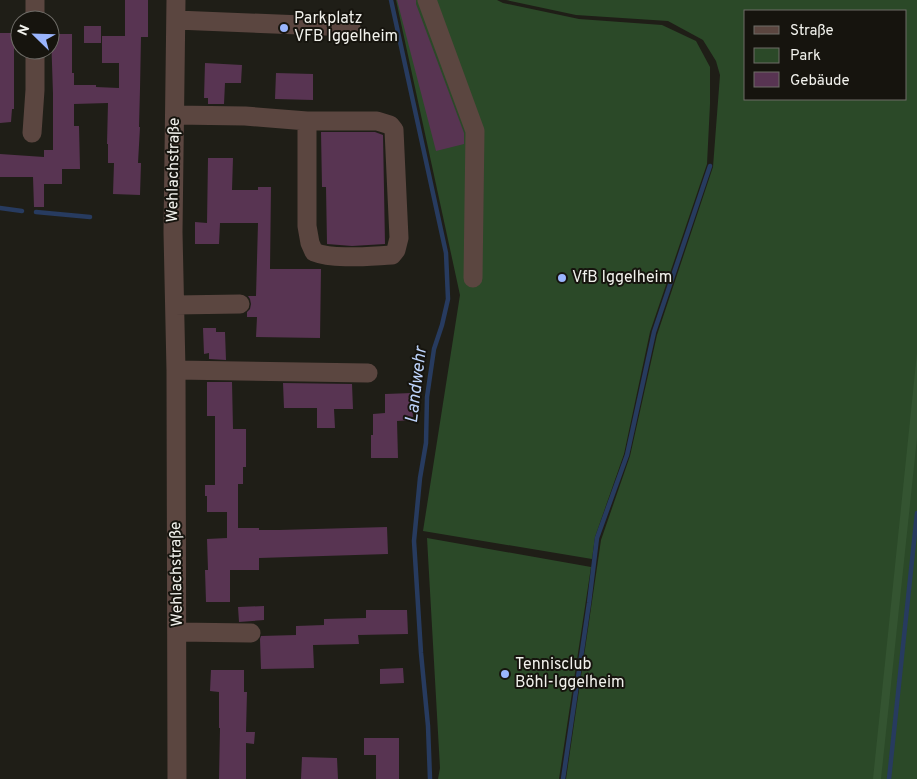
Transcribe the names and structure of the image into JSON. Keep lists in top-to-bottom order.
{
  "streets": {
    "street": ["Wehlachstraße"]
  },
  "water": ["Landwehr"],
  "places": ["Parkplatz VFB Iggelheim", "VfB Iggelheim", "Tennisclub Böhl-Iggelheim"],
  "legend": ["Straße", "Park", "Gebäude"],
  "north": "top left"
}
